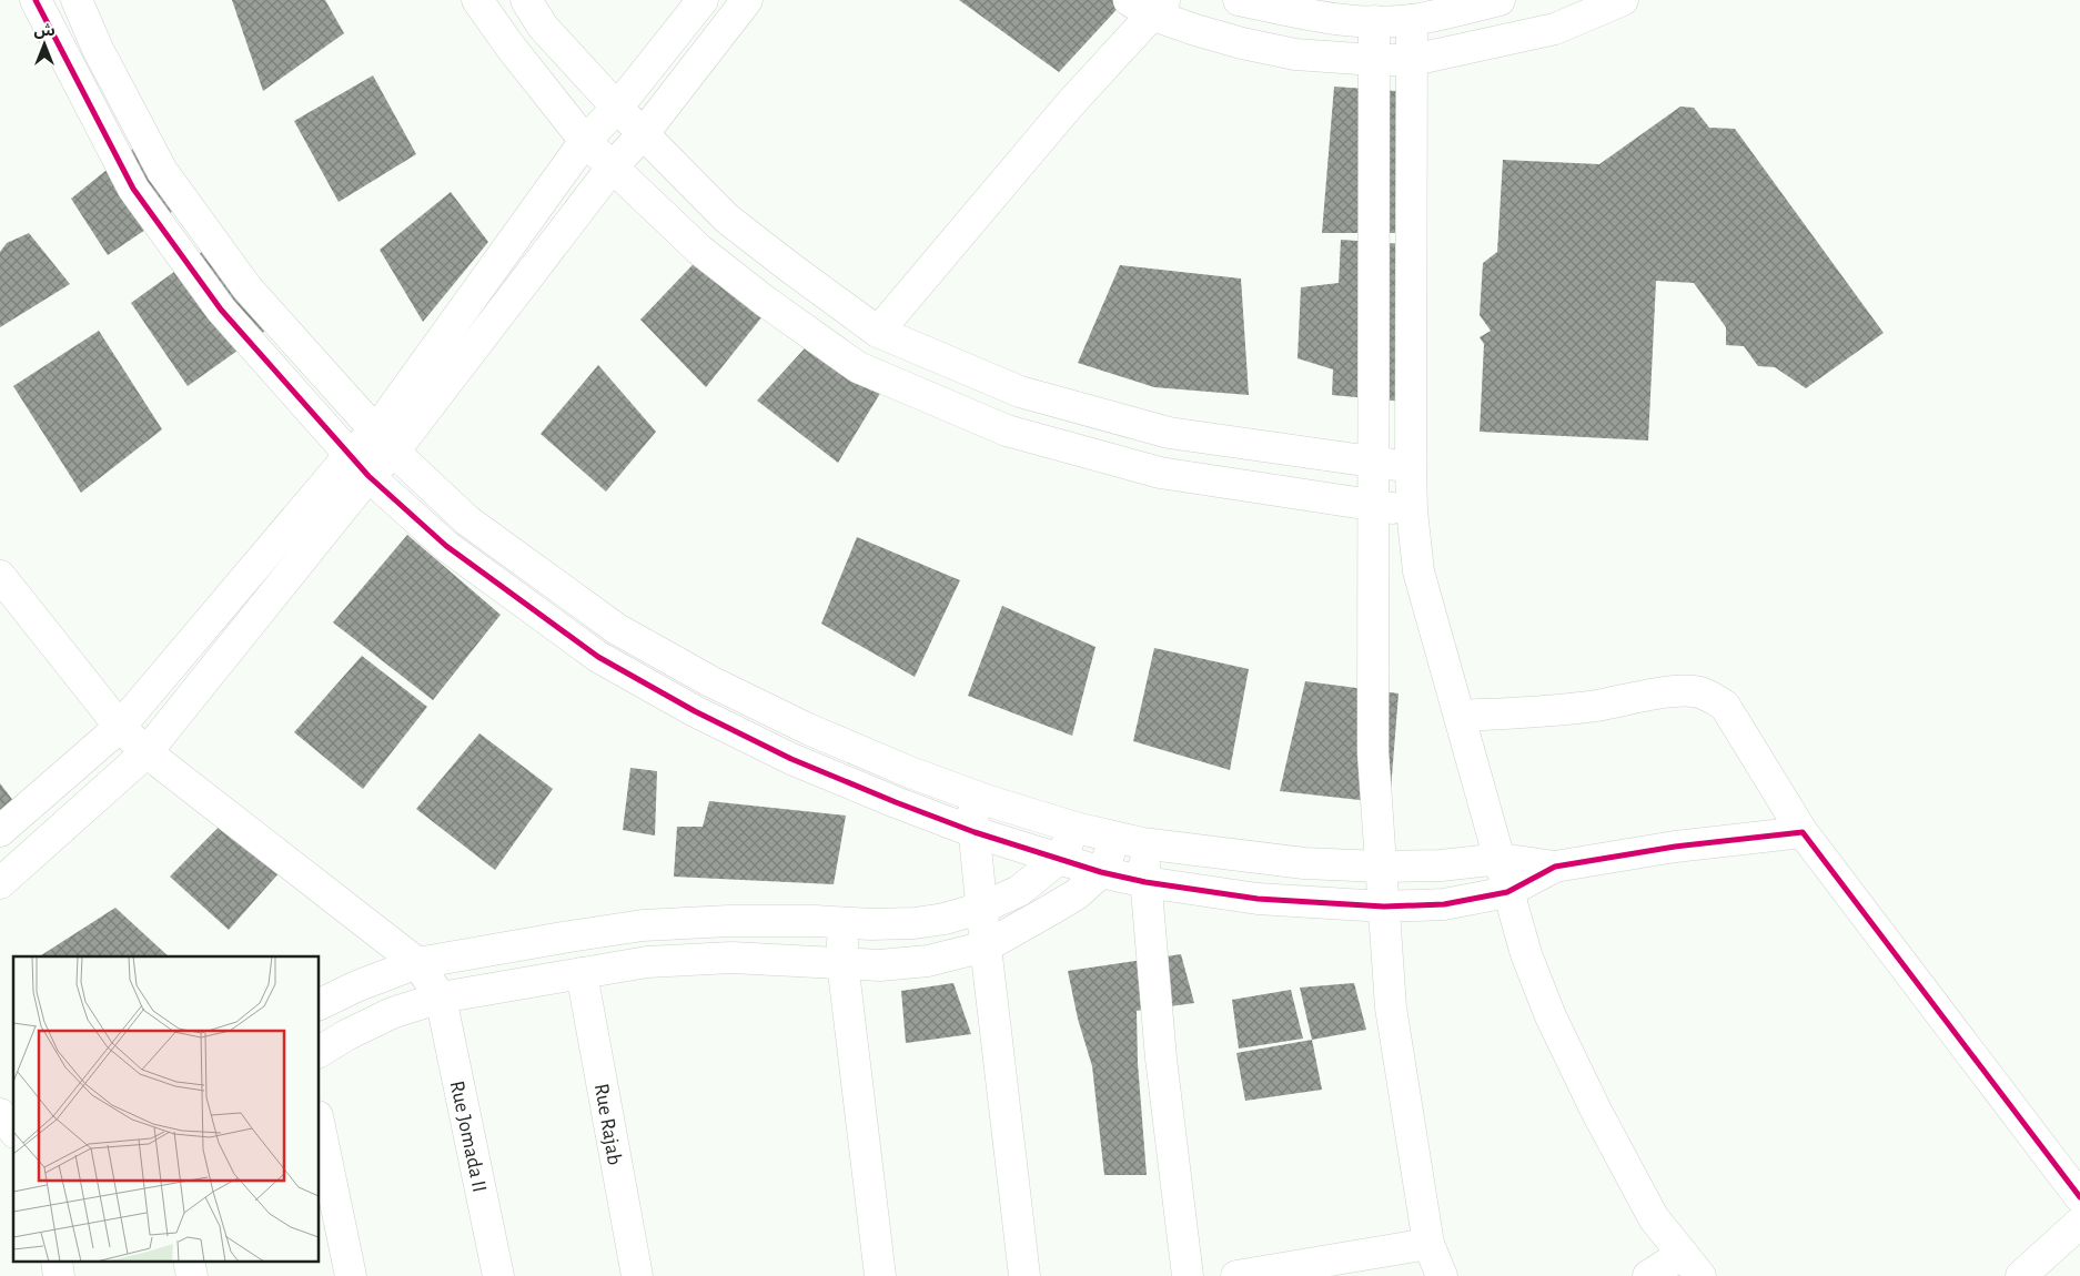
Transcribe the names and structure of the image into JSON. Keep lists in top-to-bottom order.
{
  "streets": {
    "street": ["Rue Rajab", "Rue Jomada II"]
  },
  "north": "top"
}
